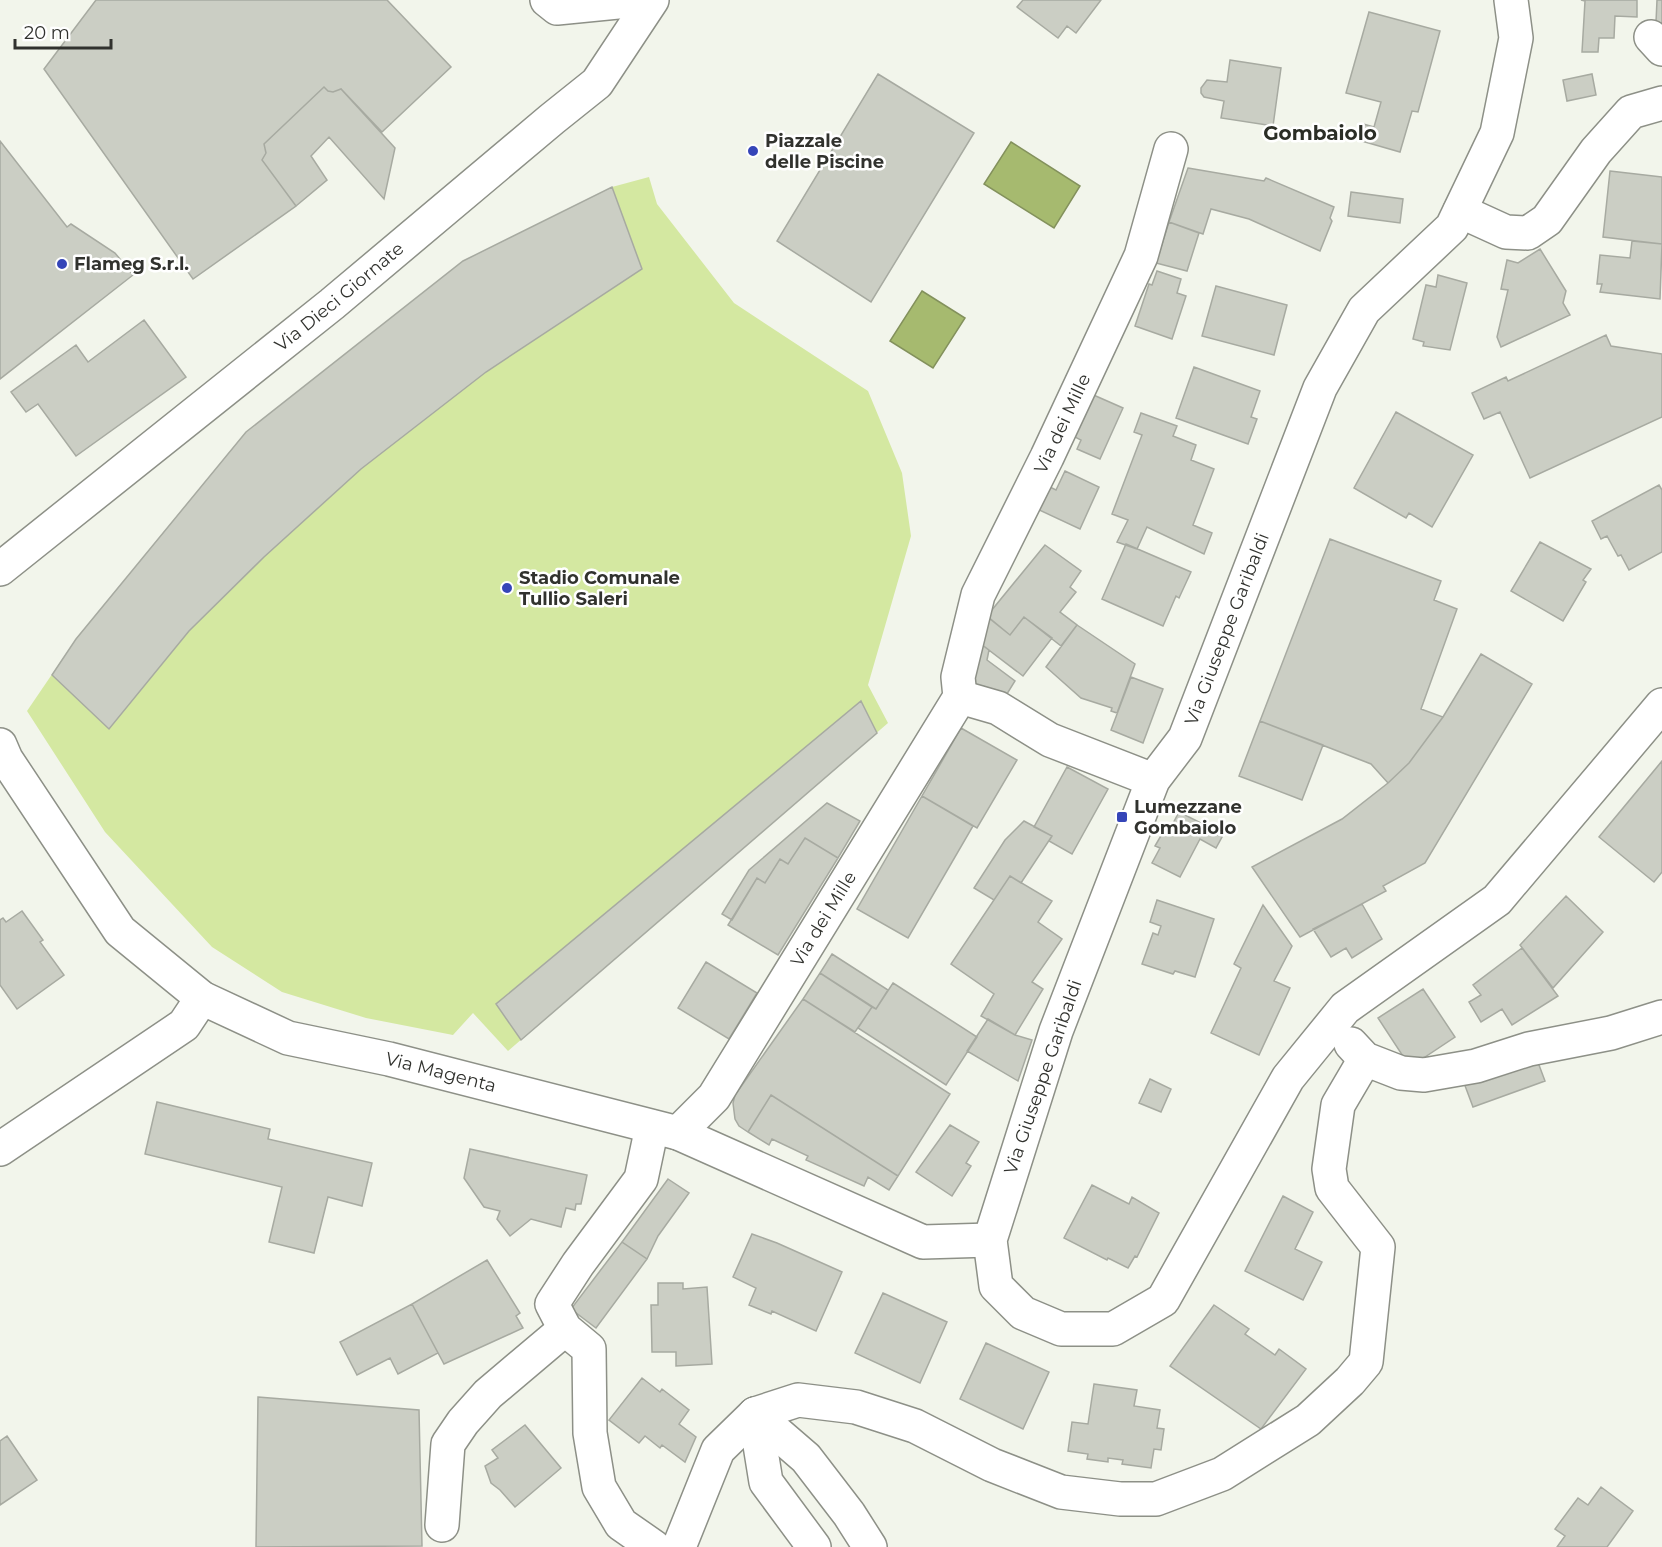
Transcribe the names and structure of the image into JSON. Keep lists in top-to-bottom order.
{
  "streets": {
    "street": [
      "Via Dieci Giornate",
      "Via dei Mille",
      "Via Giuseppe Garibaldi",
      "Via Magenta"
    ]
  },
  "crossings": [
    ["Via dei Mille", "Via Magenta"],
    ["Via Giuseppe Garibaldi", "Via Magenta"]
  ],
  "districts": ["Gombaiolo"],
  "places": {
    "other": ["Piazzale delle Piscine", "Flameg S.r.l.", "Stadio Comunale Tullio Saleri"],
    "transit": ["Lumezzane Gombaiolo"]
  },
  "scale_bar": "20 m"
}
